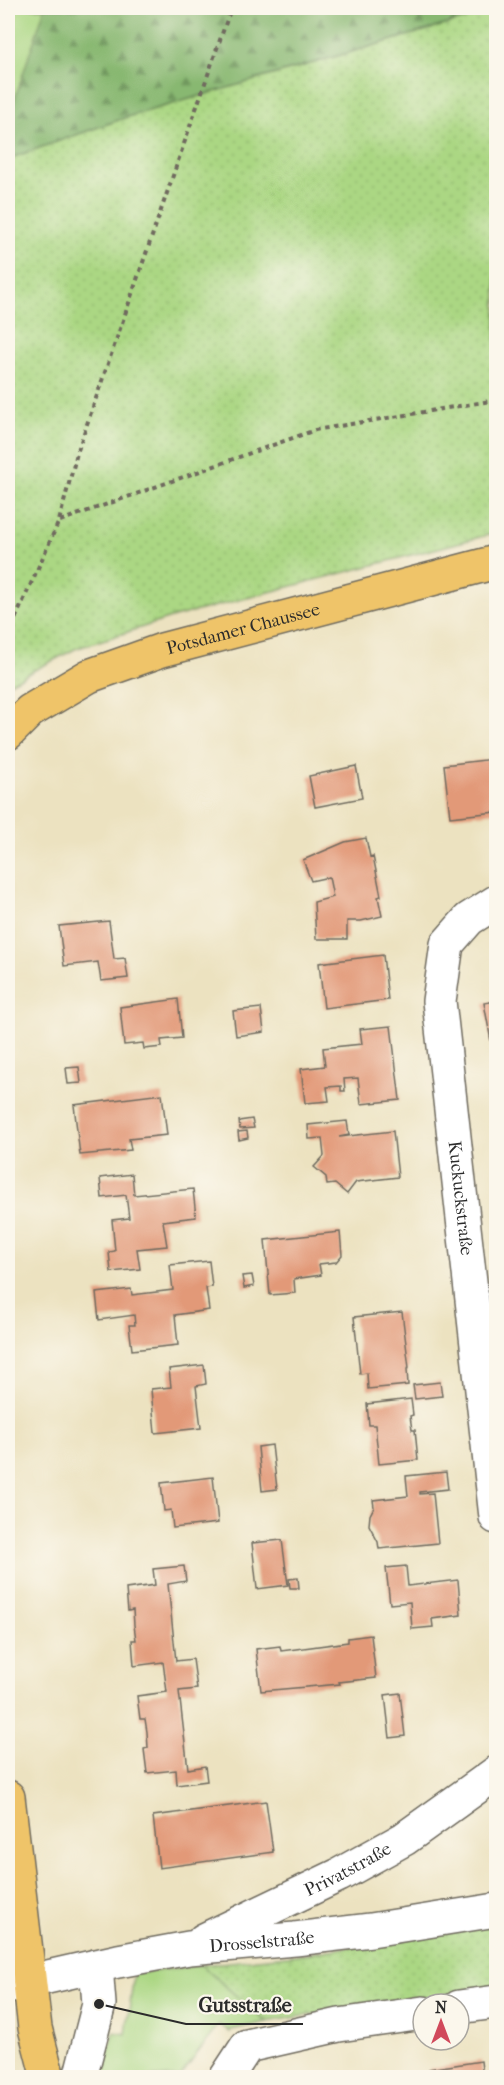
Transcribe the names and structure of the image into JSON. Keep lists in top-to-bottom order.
{
  "streets": {
    "main road": ["Potsdamer Chaussee"],
    "street": ["Kuckuckstraße", "Privatstraße", "Drosselstraße"]
  },
  "crossings": [
    ["Privatstraße", "Drosselstraße"]
  ],
  "places": ["Gutsstraße"],
  "north": "top"
}
